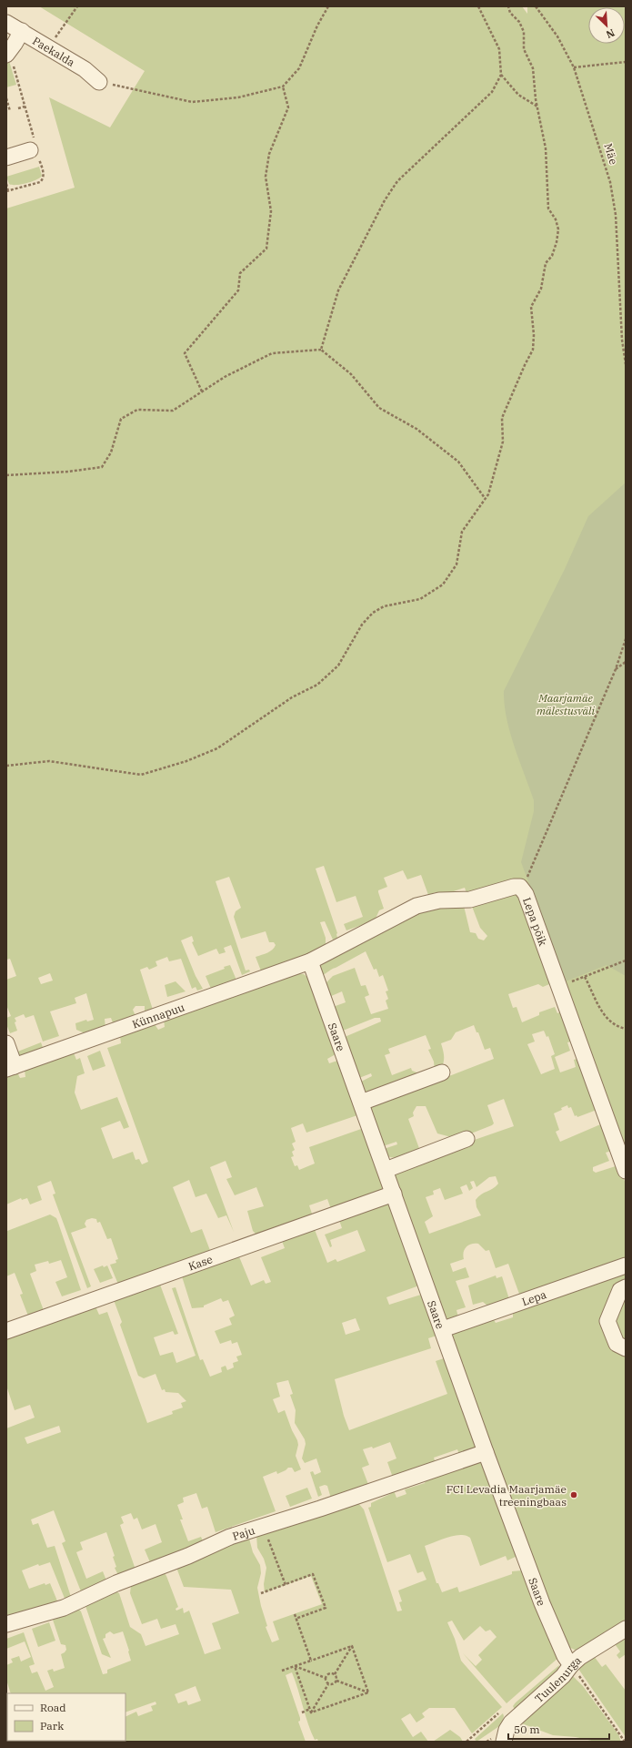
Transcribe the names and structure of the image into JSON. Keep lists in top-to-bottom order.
{
  "streets": {
    "street": [
      "Paekalda",
      "Lepa põik",
      "Künnapuu",
      "Saare",
      "Kase",
      "Lepa",
      "Paju",
      "Tuulenurga"
    ],
    "path": ["Mäe"]
  },
  "crossings": [
    ["Lepa põik", "Künnapuu"],
    ["Lepa põik", "Saare"],
    ["Künnapuu", "Saare"],
    ["Saare", "Kase"],
    ["Saare", "Lepa"],
    ["Saare", "Paju"],
    ["Saare", "Tuulenurga"]
  ],
  "parks": ["Maarjamäe mälestusväli"],
  "places": ["FCI Levadia Maarjamäe treeningbaas"],
  "legend": ["Road", "Park"],
  "scale_bar": "50 m",
  "north": "bottom right"
}
